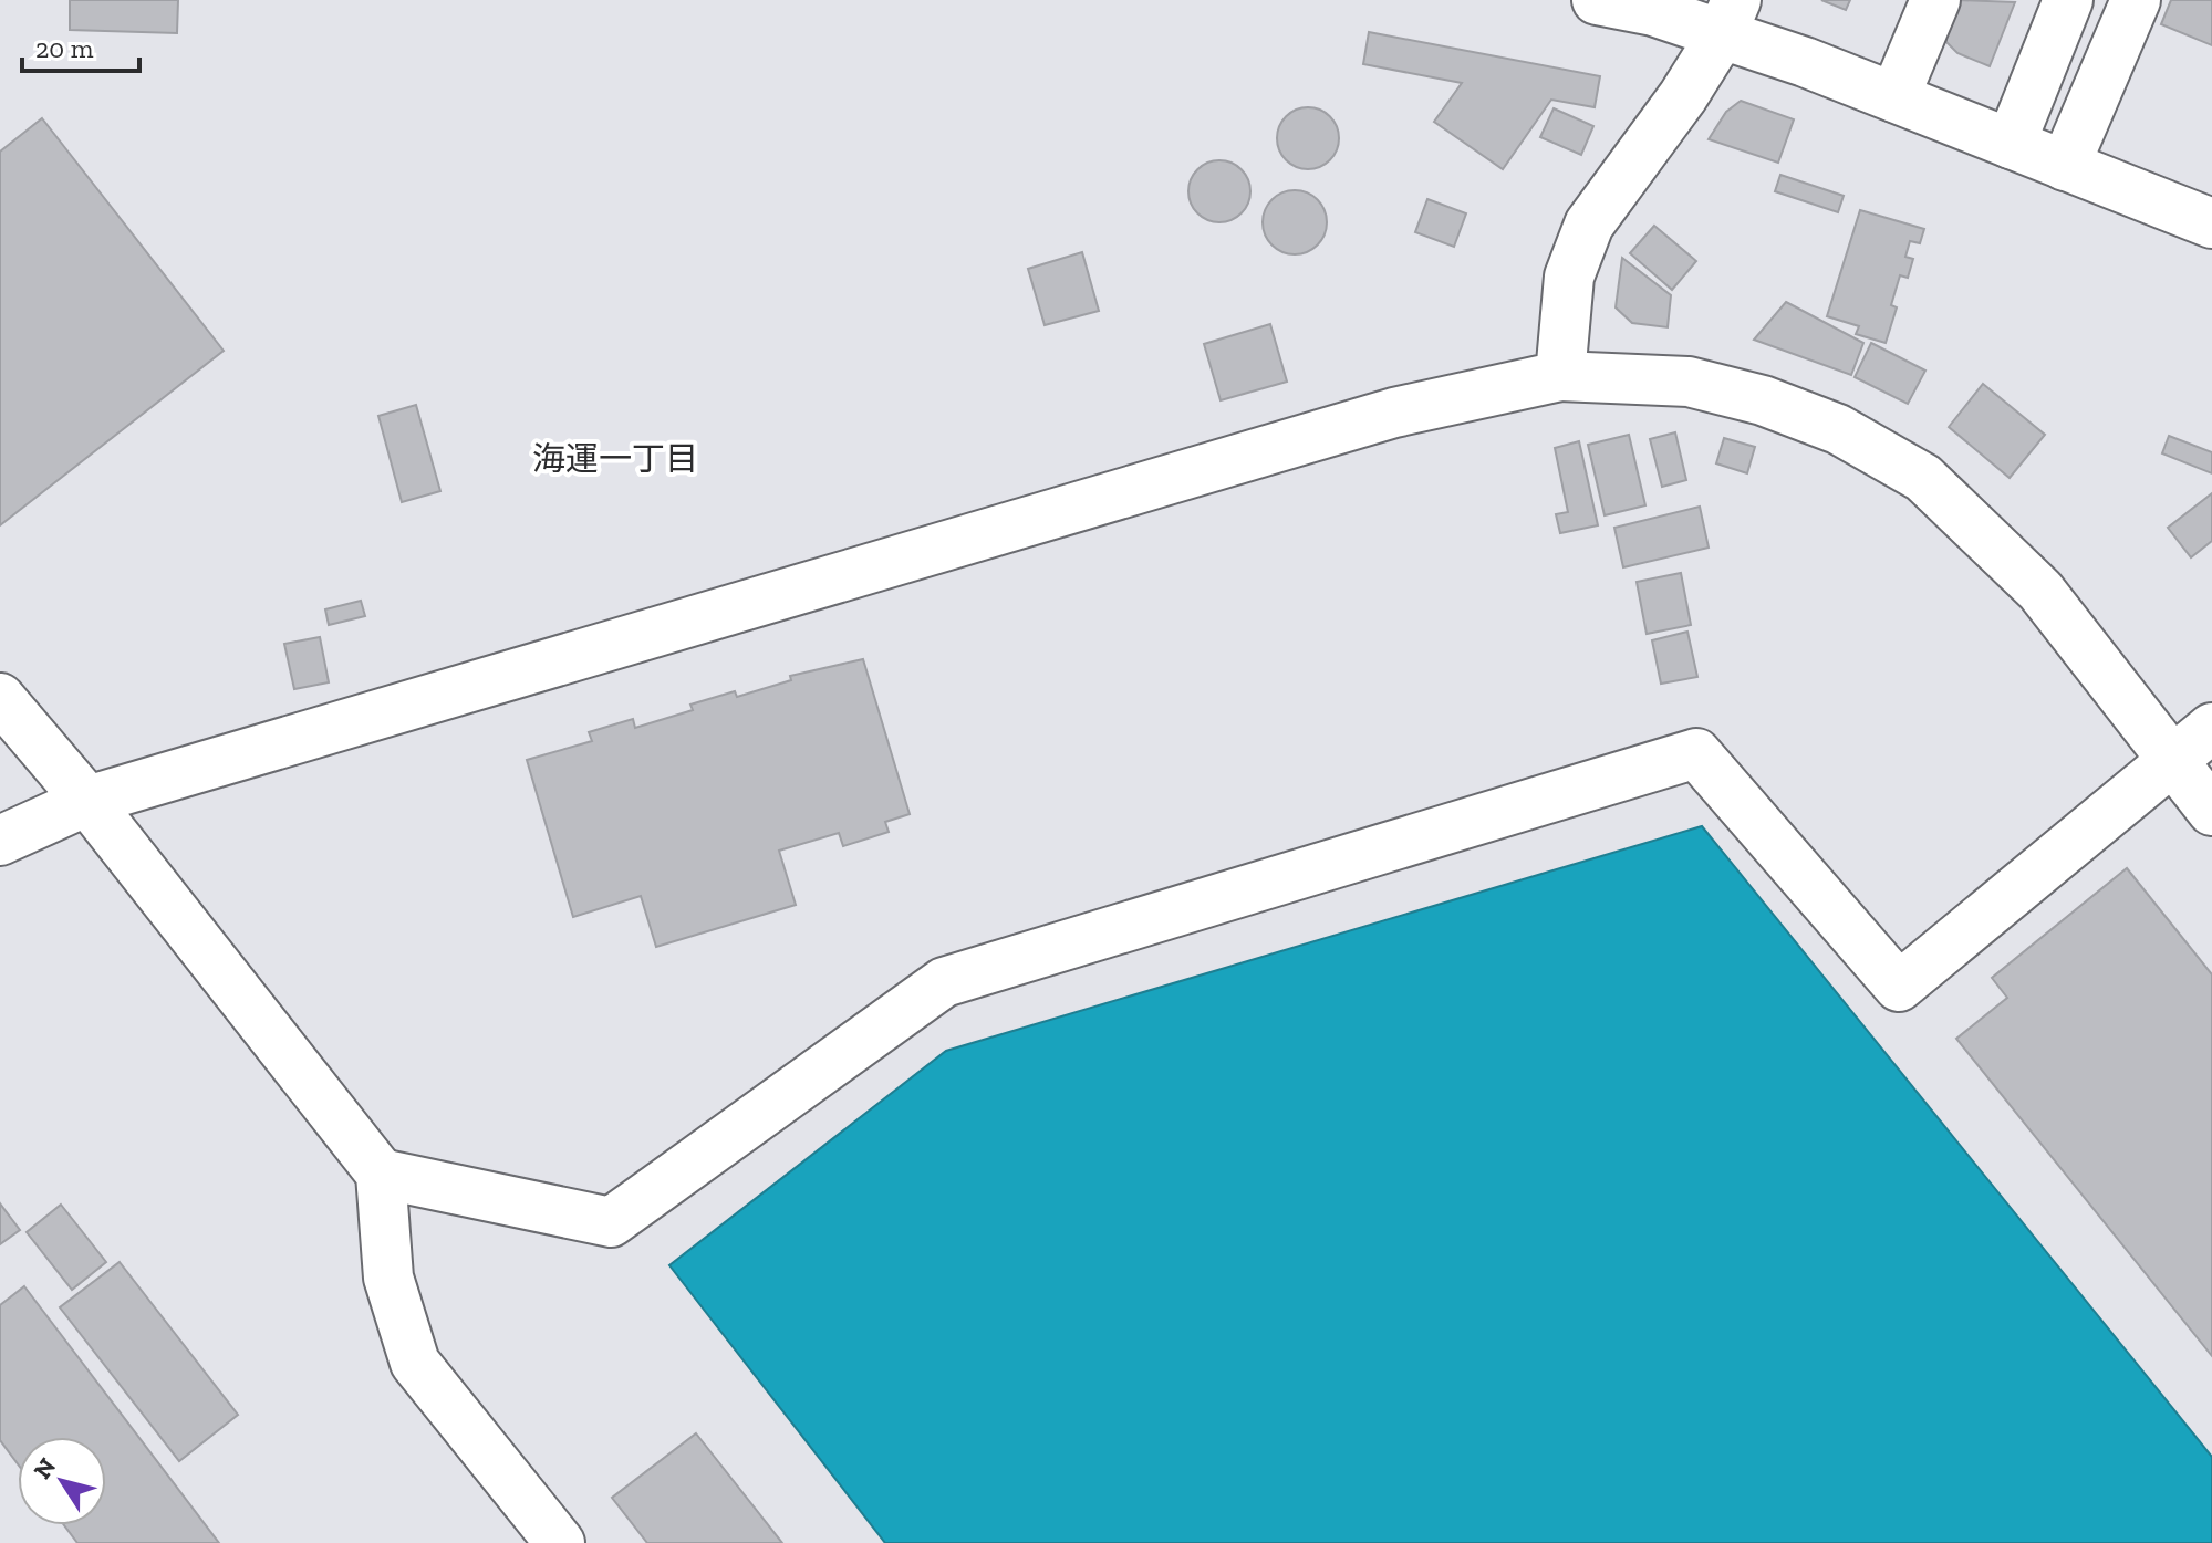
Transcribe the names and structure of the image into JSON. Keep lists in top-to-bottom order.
{
  "districts": ["海運一丁目"],
  "scale_bar": "20 m",
  "north": "top left"
}
